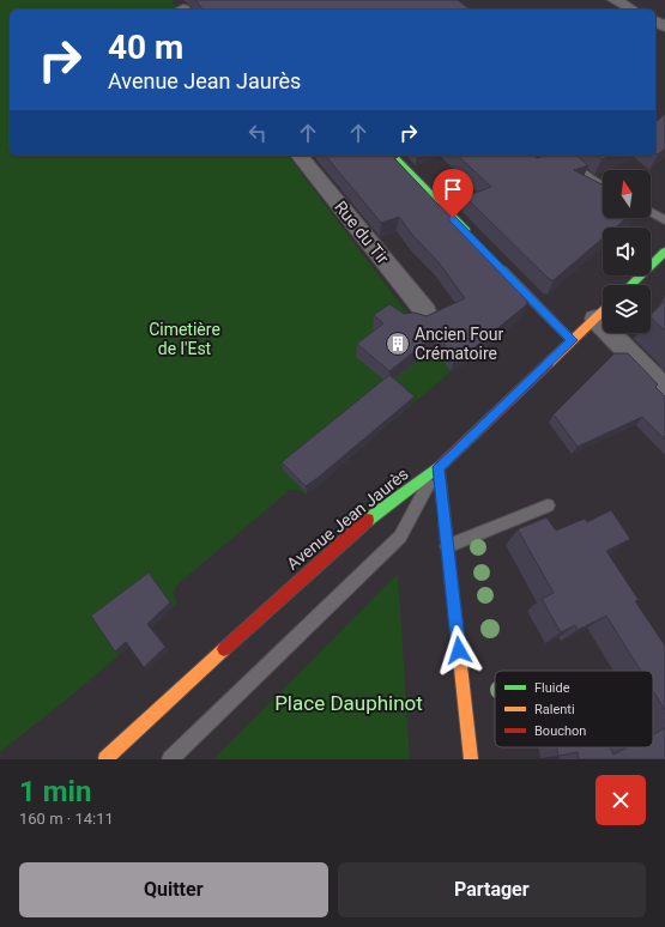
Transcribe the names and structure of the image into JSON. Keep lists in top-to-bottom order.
{
  "streets": {
    "main road": ["Avenue Jean Jaurès"],
    "street": ["Rue du Tir"]
  },
  "parks": ["Cimetière de l'Est", "Place Dauphinot"],
  "places": {
    "building": ["Ancien Four Crématoire"]
  },
  "legend": ["Fluide", "Ralenti", "Bouchon"],
  "north": "top",
  "page": {
    "turn": ["40 m", "Avenue Jean Jaurès"],
    "heading": ["1 min", "160 m · 14:11"],
    "buttons": ["Quitter", "Partager"]
  }
}
